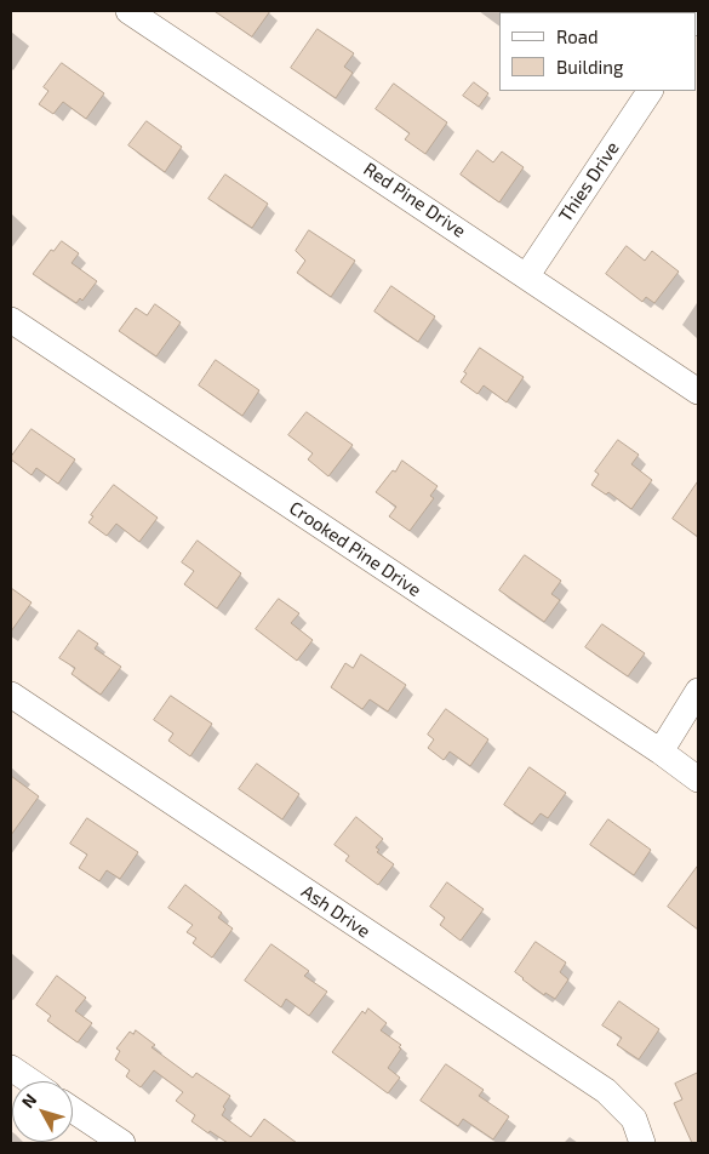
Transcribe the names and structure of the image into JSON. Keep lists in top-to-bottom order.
{
  "streets": {
    "street": [
      "Thies Drive",
      "Red Pine Drive",
      "Crooked Pine Drive",
      "Ash Drive"
    ]
  },
  "crossings": [
    ["Thies Drive", "Red Pine Drive"]
  ],
  "legend": ["Road", "Building"],
  "north": "top left"
}
